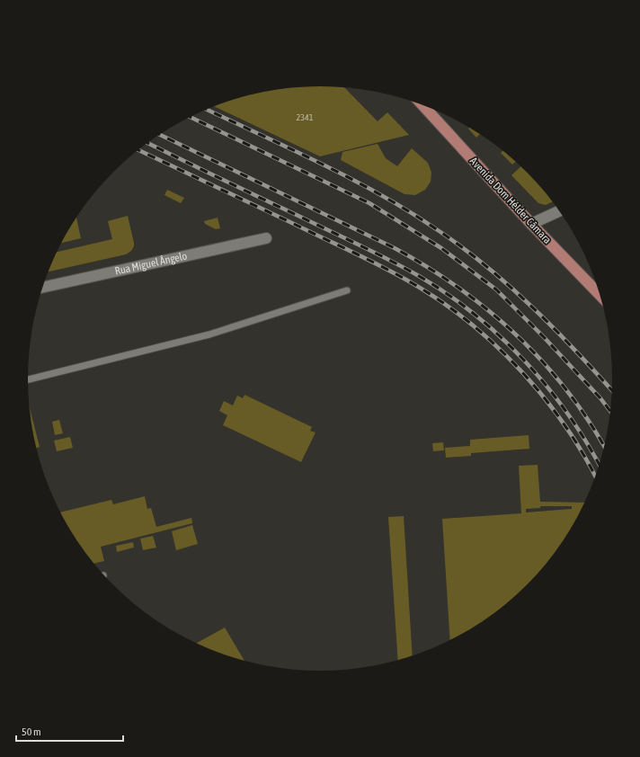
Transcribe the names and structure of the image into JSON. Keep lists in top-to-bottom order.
{
  "streets": {
    "main road": ["Avenida Dom Hélder Câmara"],
    "street": ["Rua Miguel Ângelo"]
  },
  "house_numbers": ["2341"],
  "scale_bar": "50 m"
}
